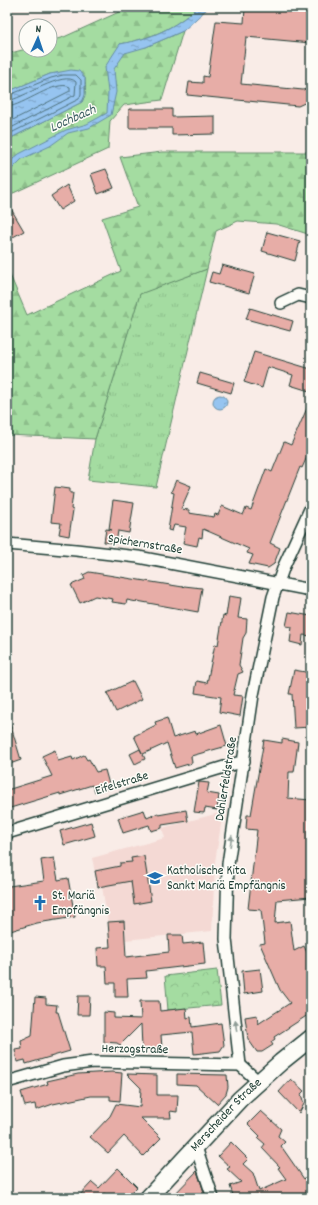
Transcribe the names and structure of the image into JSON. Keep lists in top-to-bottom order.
{
  "streets": {
    "main road": ["Merscheider Straße"],
    "street": [
      "Spichernstraße",
      "Dahlerfeldstraße",
      "Eifelstraße",
      "Herzogstraße"
    ]
  },
  "crossings": [
    ["Spichernstraße", "Dahlerfeldstraße"],
    ["Dahlerfeldstraße", "Eifelstraße"],
    ["Dahlerfeldstraße", "Herzogstraße"]
  ],
  "one_way": ["Dahlerfeldstraße"],
  "water": ["Lochbach"],
  "places": {
    "school or university": ["Katholische Kita Sankt Mariä Empfängnis"],
    "church": ["St. Mariä Empfängnis"]
  },
  "north": "top"
}
